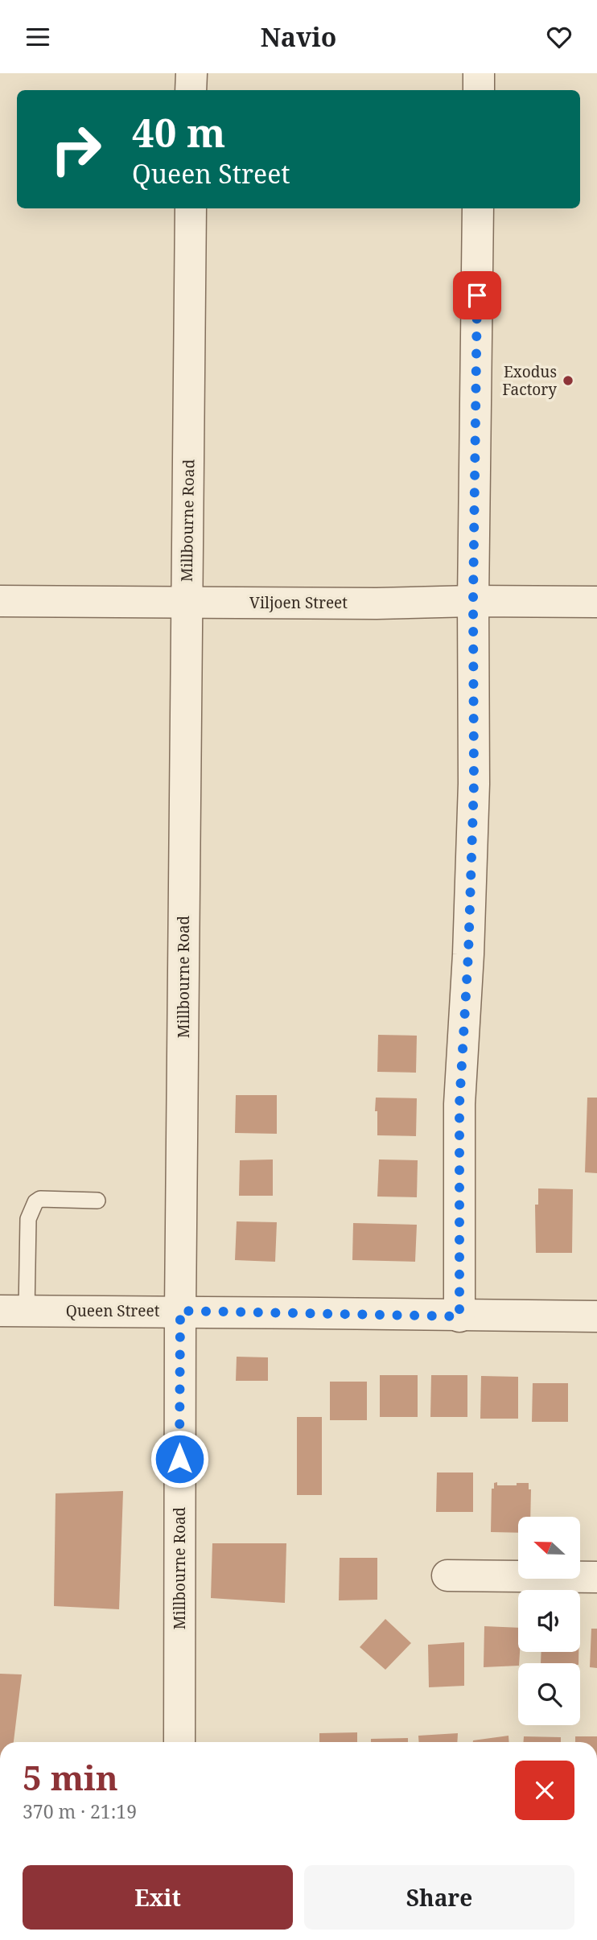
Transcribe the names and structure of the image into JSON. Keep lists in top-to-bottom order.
{
  "streets": {
    "street": ["Millbourne Road", "Viljoen Street", "Queen Street"]
  },
  "crossings": [
    ["Millbourne Road", "Viljoen Street"],
    ["Millbourne Road", "Queen Street"]
  ],
  "places": ["Exodus Factory"],
  "north": "left",
  "page": {
    "header": "Navio",
    "turn": ["40 m", "Queen Street"],
    "heading": ["5 min", "370 m · 21:19"],
    "buttons": ["Exit", "Share"]
  }
}
